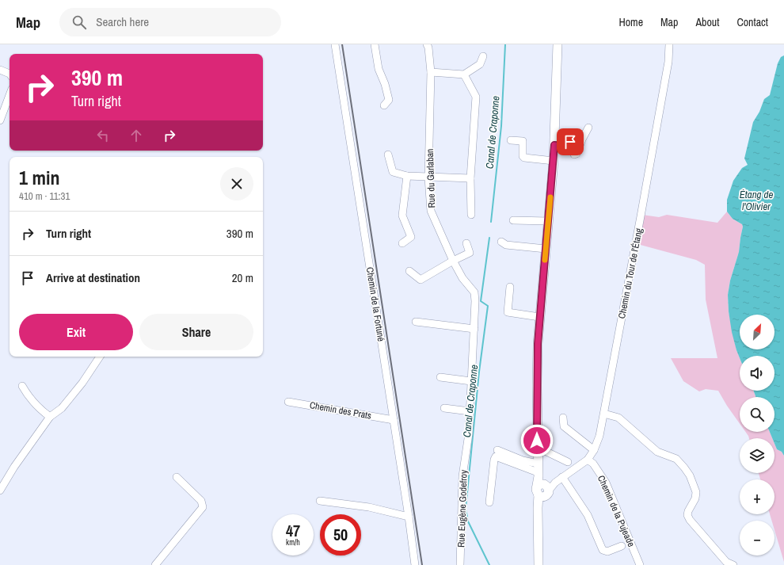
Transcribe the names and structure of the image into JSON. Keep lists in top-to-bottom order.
{
  "streets": {
    "street": [
      "Rue du Garlaban",
      "Chemin du Tour de l'Étang",
      "Chemin de la Fortuné",
      "Chemin des Prats",
      "Rue Eugène Godefroy",
      "Chemin de la Pujeade"
    ]
  },
  "crossings": [
    ["Rue du Garlaban", "Rue Eugène Godefroy"],
    ["Chemin du Tour de l'Étang", "Chemin de la Pujeade"],
    ["Chemin de la Fortuné", "Chemin des Prats"]
  ],
  "water": ["Canal de Craponne", "Étang de l'Olivier"],
  "north": "top right",
  "page": {
    "header": "Map",
    "search": "Search here",
    "nav": [
      "Home",
      "Map",
      "About",
      "Contact"
    ],
    "turn": ["390 m", "Turn right"],
    "heading": ["1 min", "410 m · 11:31"],
    "list": [
      {
        "name": "Turn right",
        "value": "390 m"
      },
      {
        "name": "Arrive at destination",
        "value": "20 m"
      }
    ],
    "buttons": ["Exit", "Share"],
    "map_buttons": ["+", "−"],
    "speed": "47 km/h",
    "limit": "50"
  }
}
